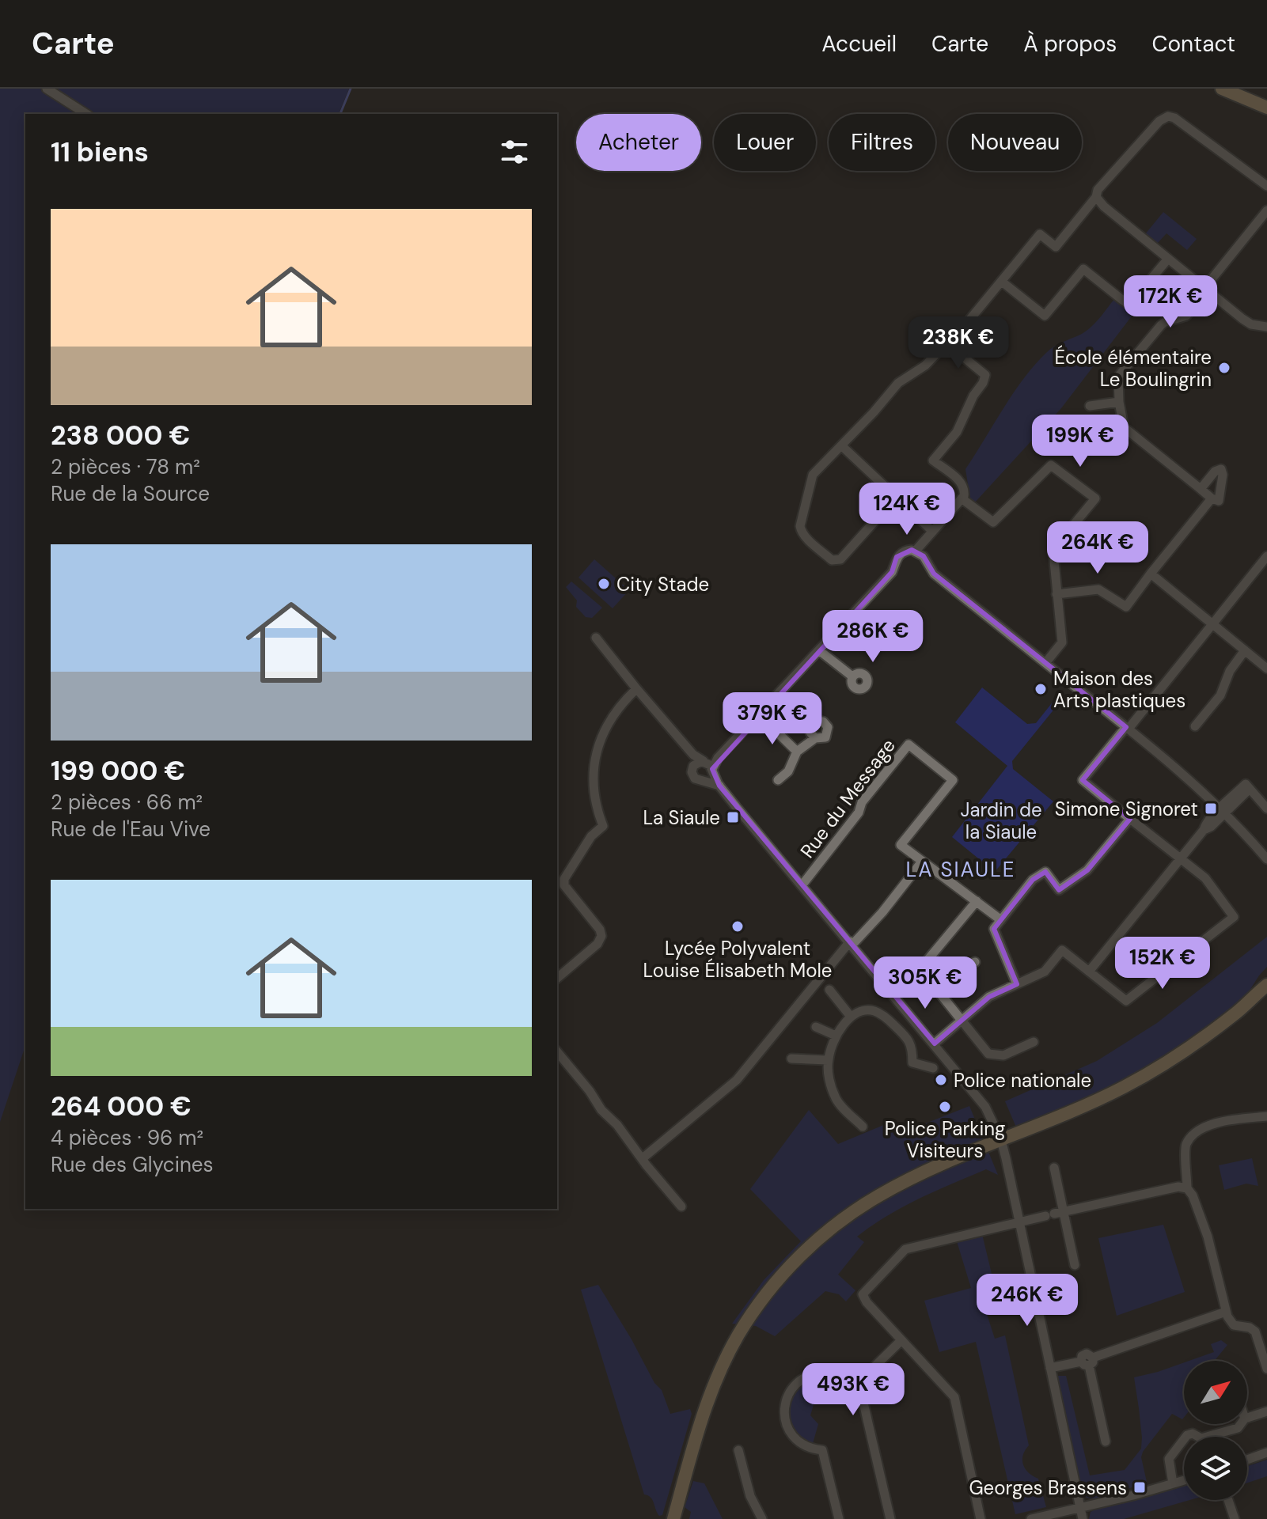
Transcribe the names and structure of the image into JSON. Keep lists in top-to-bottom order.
{
  "streets": {
    "street": ["Rue du Message"]
  },
  "districts": ["LA SIAULE"],
  "parks": ["Jardin de la Siaule"],
  "places": {
    "other": [
      "École élémentaire Le Boulingrin",
      "City Stade",
      "Maison des Arts plastiques",
      "Lycée Polyvalent Louise Élisabeth Mole",
      "Police nationale",
      "Police Parking Visiteurs"
    ],
    "transit": ["Simone Signoret", "La Siaule", "Georges Brassens"]
  },
  "north": "top right",
  "page": {
    "header": "Carte",
    "nav": [
      "Accueil",
      "Carte",
      "À propos",
      "Contact"
    ],
    "chip": [
      "Acheter",
      "Louer",
      "Filtres",
      "Nouveau"
    ],
    "heading": "11 biens",
    "list": [
      {
        "name": "238 000 €",
        "note": "2 pièces · 78 m² · Rue de la Source"
      },
      {
        "name": "199 000 €",
        "note": "2 pièces · 66 m² · Rue de l'Eau Vive"
      },
      {
        "name": "264 000 €",
        "note": "4 pièces · 96 m² · Rue des Glycines"
      }
    ],
    "price": [
      "172K €",
      "238K €",
      "199K €",
      "124K €",
      "264K €",
      "286K €",
      "379K €",
      "152K €",
      "305K €",
      "246K €",
      "493K €"
    ]
  }
}
